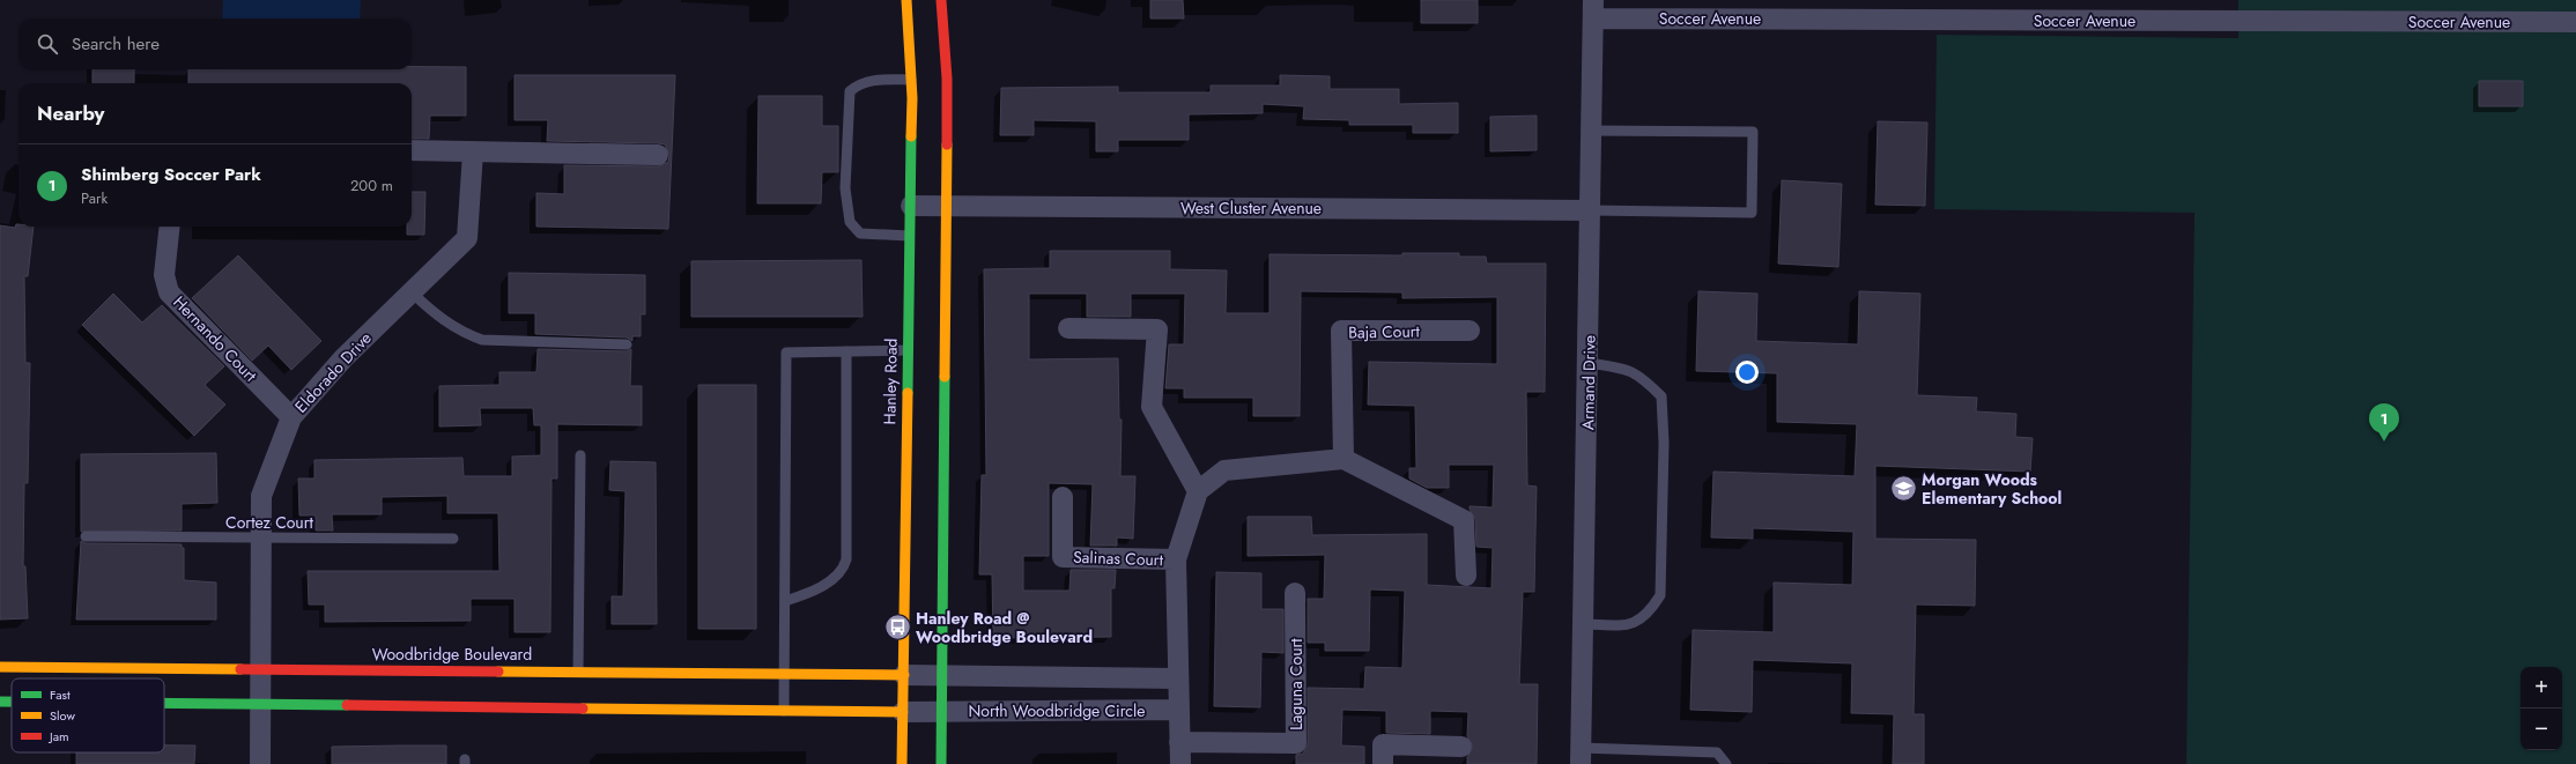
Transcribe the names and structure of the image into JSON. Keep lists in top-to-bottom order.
{
  "streets": {
    "street": [
      "Soccer Avenue",
      "West Cluster Avenue",
      "Baja Court",
      "Hernando Court",
      "Eldorado Drive",
      "Hanley Road",
      "Armand Drive",
      "Salinas Court",
      "Woodbridge Boulevard",
      "Laguna Court",
      "North Woodbridge Circle"
    ],
    "lane": ["Cortez Court"]
  },
  "crossings": [
    ["Soccer Avenue", "Armand Drive"],
    ["West Cluster Avenue", "Hanley Road"],
    ["West Cluster Avenue", "Armand Drive"],
    ["Hernando Court", "Eldorado Drive"],
    ["Eldorado Drive", "Cortez Court"],
    ["Eldorado Drive", "Woodbridge Boulevard"],
    ["Hanley Road", "Woodbridge Boulevard"],
    ["Hanley Road", "North Woodbridge Circle"],
    ["Woodbridge Boulevard", "North Woodbridge Circle"]
  ],
  "places": {
    "school or university": ["Morgan Woods Elementary School"],
    "bus stop": ["Hanley Road @ Woodbridge Boulevard"]
  },
  "legend": ["Fast", "Slow", "Jam"],
  "page": {
    "search": "Search here",
    "heading": "Nearby",
    "list": [
      {
        "mark": "1",
        "name": "Shimberg Soccer Park",
        "note": "Park",
        "value": "200 m"
      }
    ],
    "pins": "1",
    "map_buttons": ["+", "−"]
  }
}
